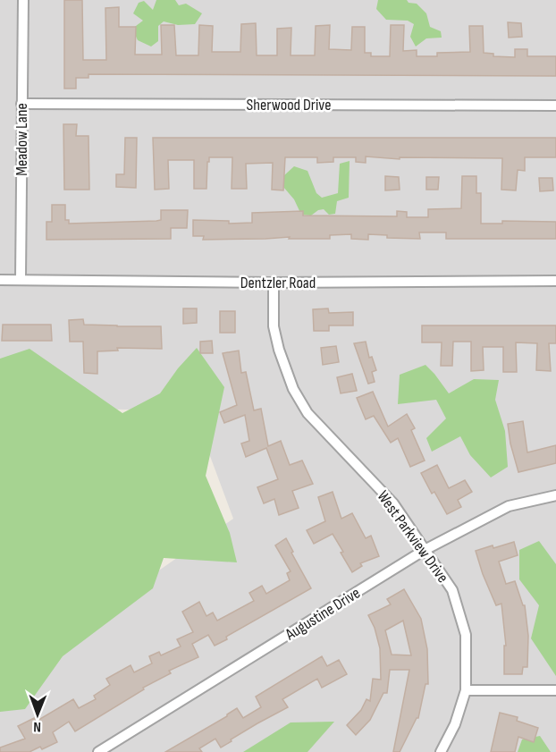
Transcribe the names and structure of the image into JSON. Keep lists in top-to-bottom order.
{
  "streets": {
    "street": [
      "Sherwood Drive",
      "Meadow Lane",
      "Dentzler Road",
      "West Parkview Drive",
      "Augustine Drive"
    ]
  },
  "crossings": [
    ["Sherwood Drive", "Meadow Lane"],
    ["Meadow Lane", "Dentzler Road"],
    ["Dentzler Road", "West Parkview Drive"],
    ["West Parkview Drive", "Augustine Drive"]
  ],
  "north": "bottom"
}
